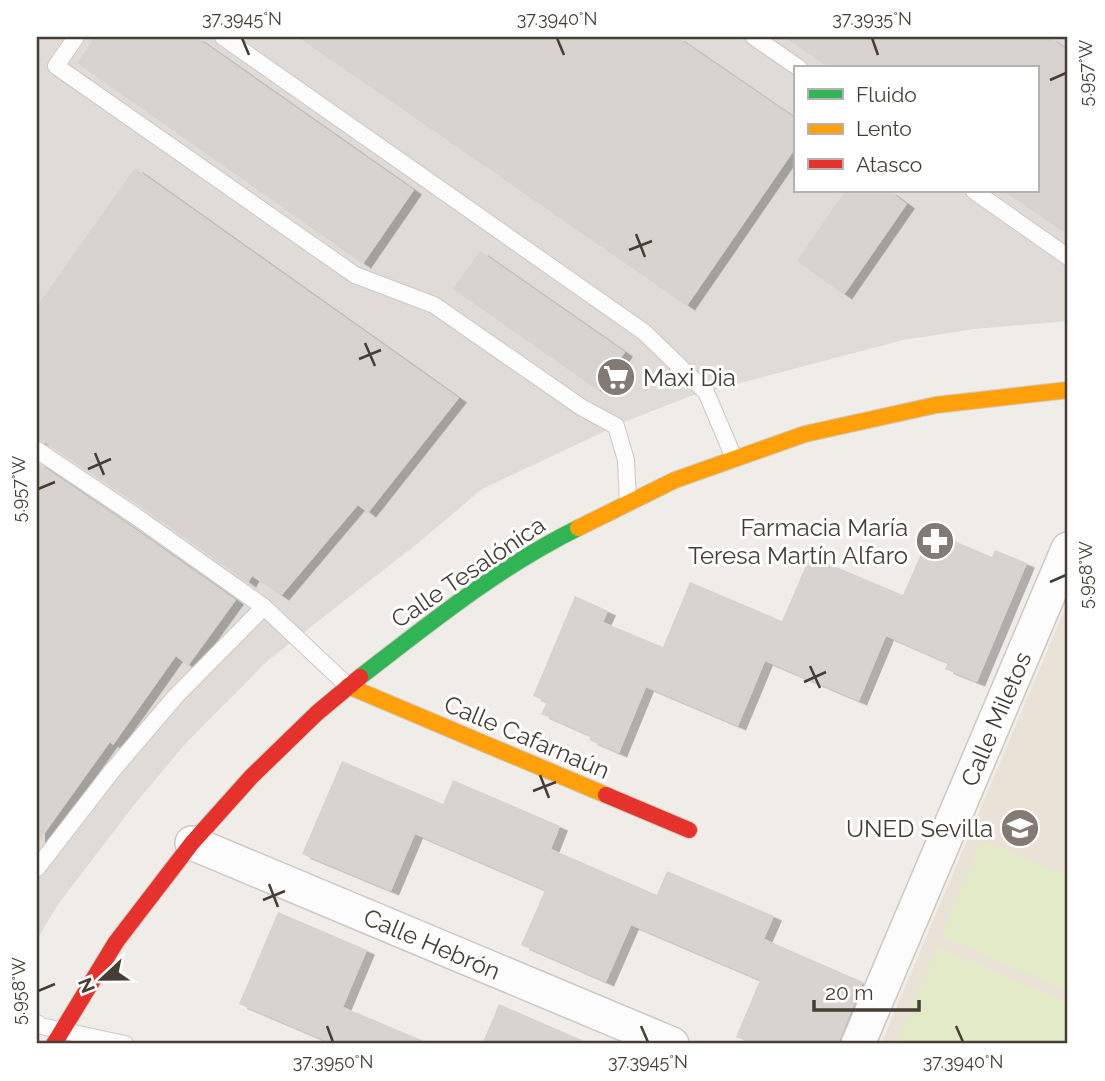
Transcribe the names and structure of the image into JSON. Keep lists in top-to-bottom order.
{
  "streets": {
    "street": [
      "Calle Tesalónica",
      "Calle Miletos",
      "Calle Cafarnaún",
      "Calle Hebrón"
    ]
  },
  "crossings": [
    ["Calle Tesalónica", "Calle Cafarnaún"],
    ["Calle Tesalónica", "Calle Hebrón"]
  ],
  "places": {
    "supermarket": ["Maxi Dia"],
    "pharmacy": ["Farmacia María Teresa Martín Alfaro"],
    "school or university": ["UNED Sevilla"]
  },
  "legend": ["Fluido", "Lento", "Atasco"],
  "scale_bar": "20 m",
  "north": "left",
  "coordinates": [
    "37.3945°N",
    "37.3940°N",
    "37.3935°N",
    "5.957°W",
    "5.958°W",
    "37.3950°N"
  ]
}
